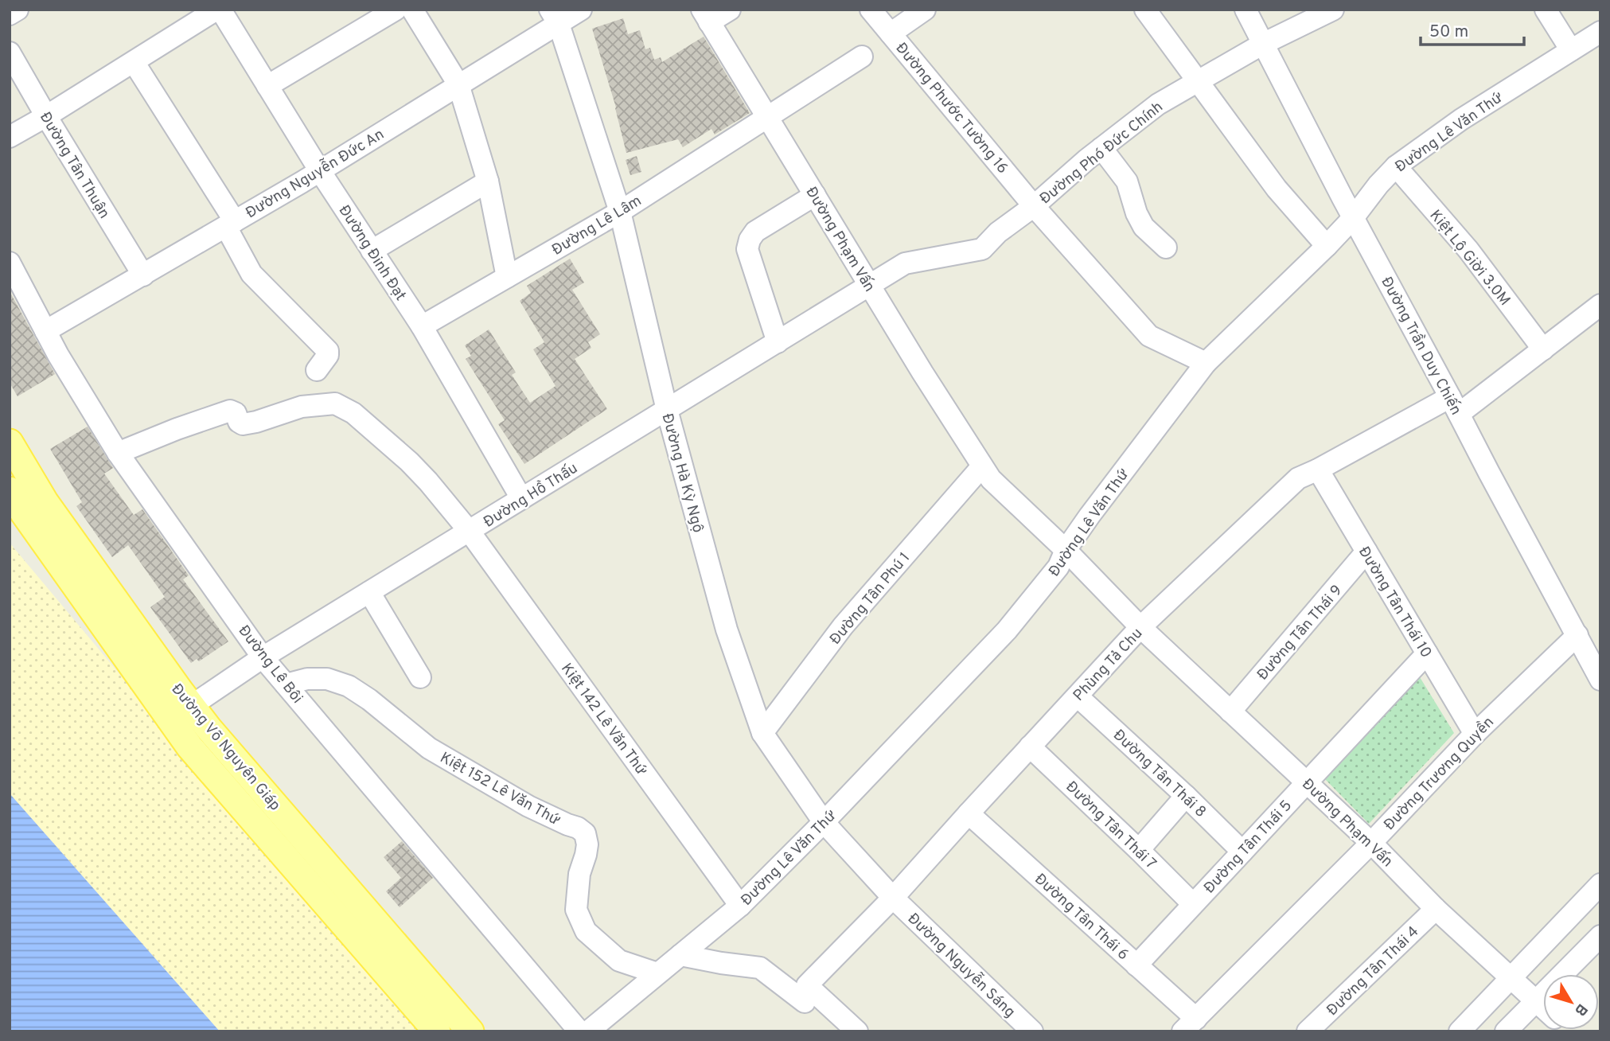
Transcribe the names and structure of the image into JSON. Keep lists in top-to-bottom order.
{
  "streets": {
    "main road": ["Đường Võ Nguyên Giáp"],
    "street": [
      "Đường Phước Tường 16",
      "Đường Lê Văn Thứ",
      "Đường Phó Đức Chính",
      "Đường Tân Thuận",
      "Đường Nguyễn Đức An",
      "Đường Lê Lâm",
      "Đường Phạm Vấn",
      "Đường Đinh Đạt",
      "Kiệt Lộ Giời 3.0M",
      "Đường Trần Duy Chiến",
      "Đường Hà Kỳ Ngộ",
      "Đường Hồ Thấu",
      "Đường Tân Phú 1",
      "Đường Tân Thái 10",
      "Đường Tân Thái 9",
      "Đường Lê Bôi",
      "Phùng Tả Chu",
      "Kiệt 142 Lê Văn Thứ",
      "Đường Tân Thái 8",
      "Đường Trương Quyền",
      "Kiệt 152 Lê Văn Thứ",
      "Đường Tân Thái 7",
      "Đường Tân Thái 5",
      "Đường Tân Thái 6",
      "Đường Nguyễn Sáng",
      "Đường Tân Thái 4"
    ]
  },
  "crossings": [
    ["Đường Phước Tường 16", "Đường Lê Văn Thứ"],
    ["Đường Phước Tường 16", "Đường Phó Đức Chính"],
    ["Đường Lê Văn Thứ", "Đường Phạm Vấn"],
    ["Đường Lê Văn Thứ", "Kiệt Lộ Giời 3.0M"],
    ["Đường Lê Văn Thứ", "Đường Trần Duy Chiến"],
    ["Đường Lê Văn Thứ", "Đường Hà Kỳ Ngộ"],
    ["Đường Lê Văn Thứ", "Kiệt 142 Lê Văn Thứ"],
    ["Đường Lê Văn Thứ", "Kiệt 152 Lê Văn Thứ"],
    ["Đường Phó Đức Chính", "Đường Phạm Vấn"],
    ["Đường Phó Đức Chính", "Đường Trần Duy Chiến"],
    ["Đường Phó Đức Chính", "Đường Hồ Thấu"],
    ["Đường Tân Thuận", "Đường Nguyễn Đức An"],
    ["Đường Nguyễn Đức An", "Đường Đinh Đạt"],
    ["Đường Nguyễn Đức An", "Đường Hà Kỳ Ngộ"],
    ["Đường Nguyễn Đức An", "Đường Lê Bôi"],
    ["Đường Lê Lâm", "Đường Phạm Vấn"],
    ["Đường Lê Lâm", "Đường Đinh Đạt"],
    ["Đường Lê Lâm", "Đường Hà Kỳ Ngộ"],
    ["Đường Phạm Vấn", "Đường Hồ Thấu"],
    ["Đường Phạm Vấn", "Đường Tân Phú 1"],
    ["Đường Phạm Vấn", "Đường Tân Thái 9"],
    ["Đường Phạm Vấn", "Phùng Tả Chu"],
    ["Đường Phạm Vấn", "Đường Trương Quyền"],
    ["Đường Phạm Vấn", "Đường Tân Thái 5"],
    ["Đường Phạm Vấn", "Đường Tân Thái 4"],
    ["Đường Đinh Đạt", "Đường Hồ Thấu"],
    ["Kiệt Lộ Giời 3.0M", "Phùng Tả Chu"],
    ["Đường Trần Duy Chiến", "Phùng Tả Chu"],
    ["Đường Trần Duy Chiến", "Đường Trương Quyền"],
    ["Đường Hà Kỳ Ngộ", "Đường Hồ Thấu"],
    ["Đường Hà Kỳ Ngộ", "Đường Tân Phú 1"],
    ["Đường Hà Kỳ Ngộ", "Phùng Tả Chu"],
    ["Đường Hà Kỳ Ngộ", "Đường Nguyễn Sáng"],
    ["Đường Hồ Thấu", "Đường Lê Bôi"],
    ["Đường Hồ Thấu", "Kiệt 142 Lê Văn Thứ"],
    ["Đường Hồ Thấu", "Đường Võ Nguyên Giáp"],
    ["Đường Tân Thái 10", "Đường Tân Thái 9"],
    ["Đường Tân Thái 10", "Phùng Tả Chu"],
    ["Đường Tân Thái 10", "Đường Trương Quyền"],
    ["Đường Tân Thái 10", "Đường Tân Thái 5"],
    ["Đường Lê Bôi", "Kiệt 142 Lê Văn Thứ"],
    ["Đường Lê Bôi", "Kiệt 152 Lê Văn Thứ"],
    ["Phùng Tả Chu", "Đường Tân Thái 8"],
    ["Phùng Tả Chu", "Đường Tân Thái 7"],
    ["Phùng Tả Chu", "Đường Tân Thái 6"],
    ["Phùng Tả Chu", "Đường Nguyễn Sáng"],
    ["Đường Tân Thái 8", "Đường Tân Thái 5"],
    ["Đường Trương Quyền", "Đường Tân Thái 6"],
    ["Đường Tân Thái 7", "Đường Tân Thái 5"],
    ["Đường Tân Thái 5", "Đường Tân Thái 6"]
  ],
  "scale_bar": "50 m",
  "north": "bottom right"
}
